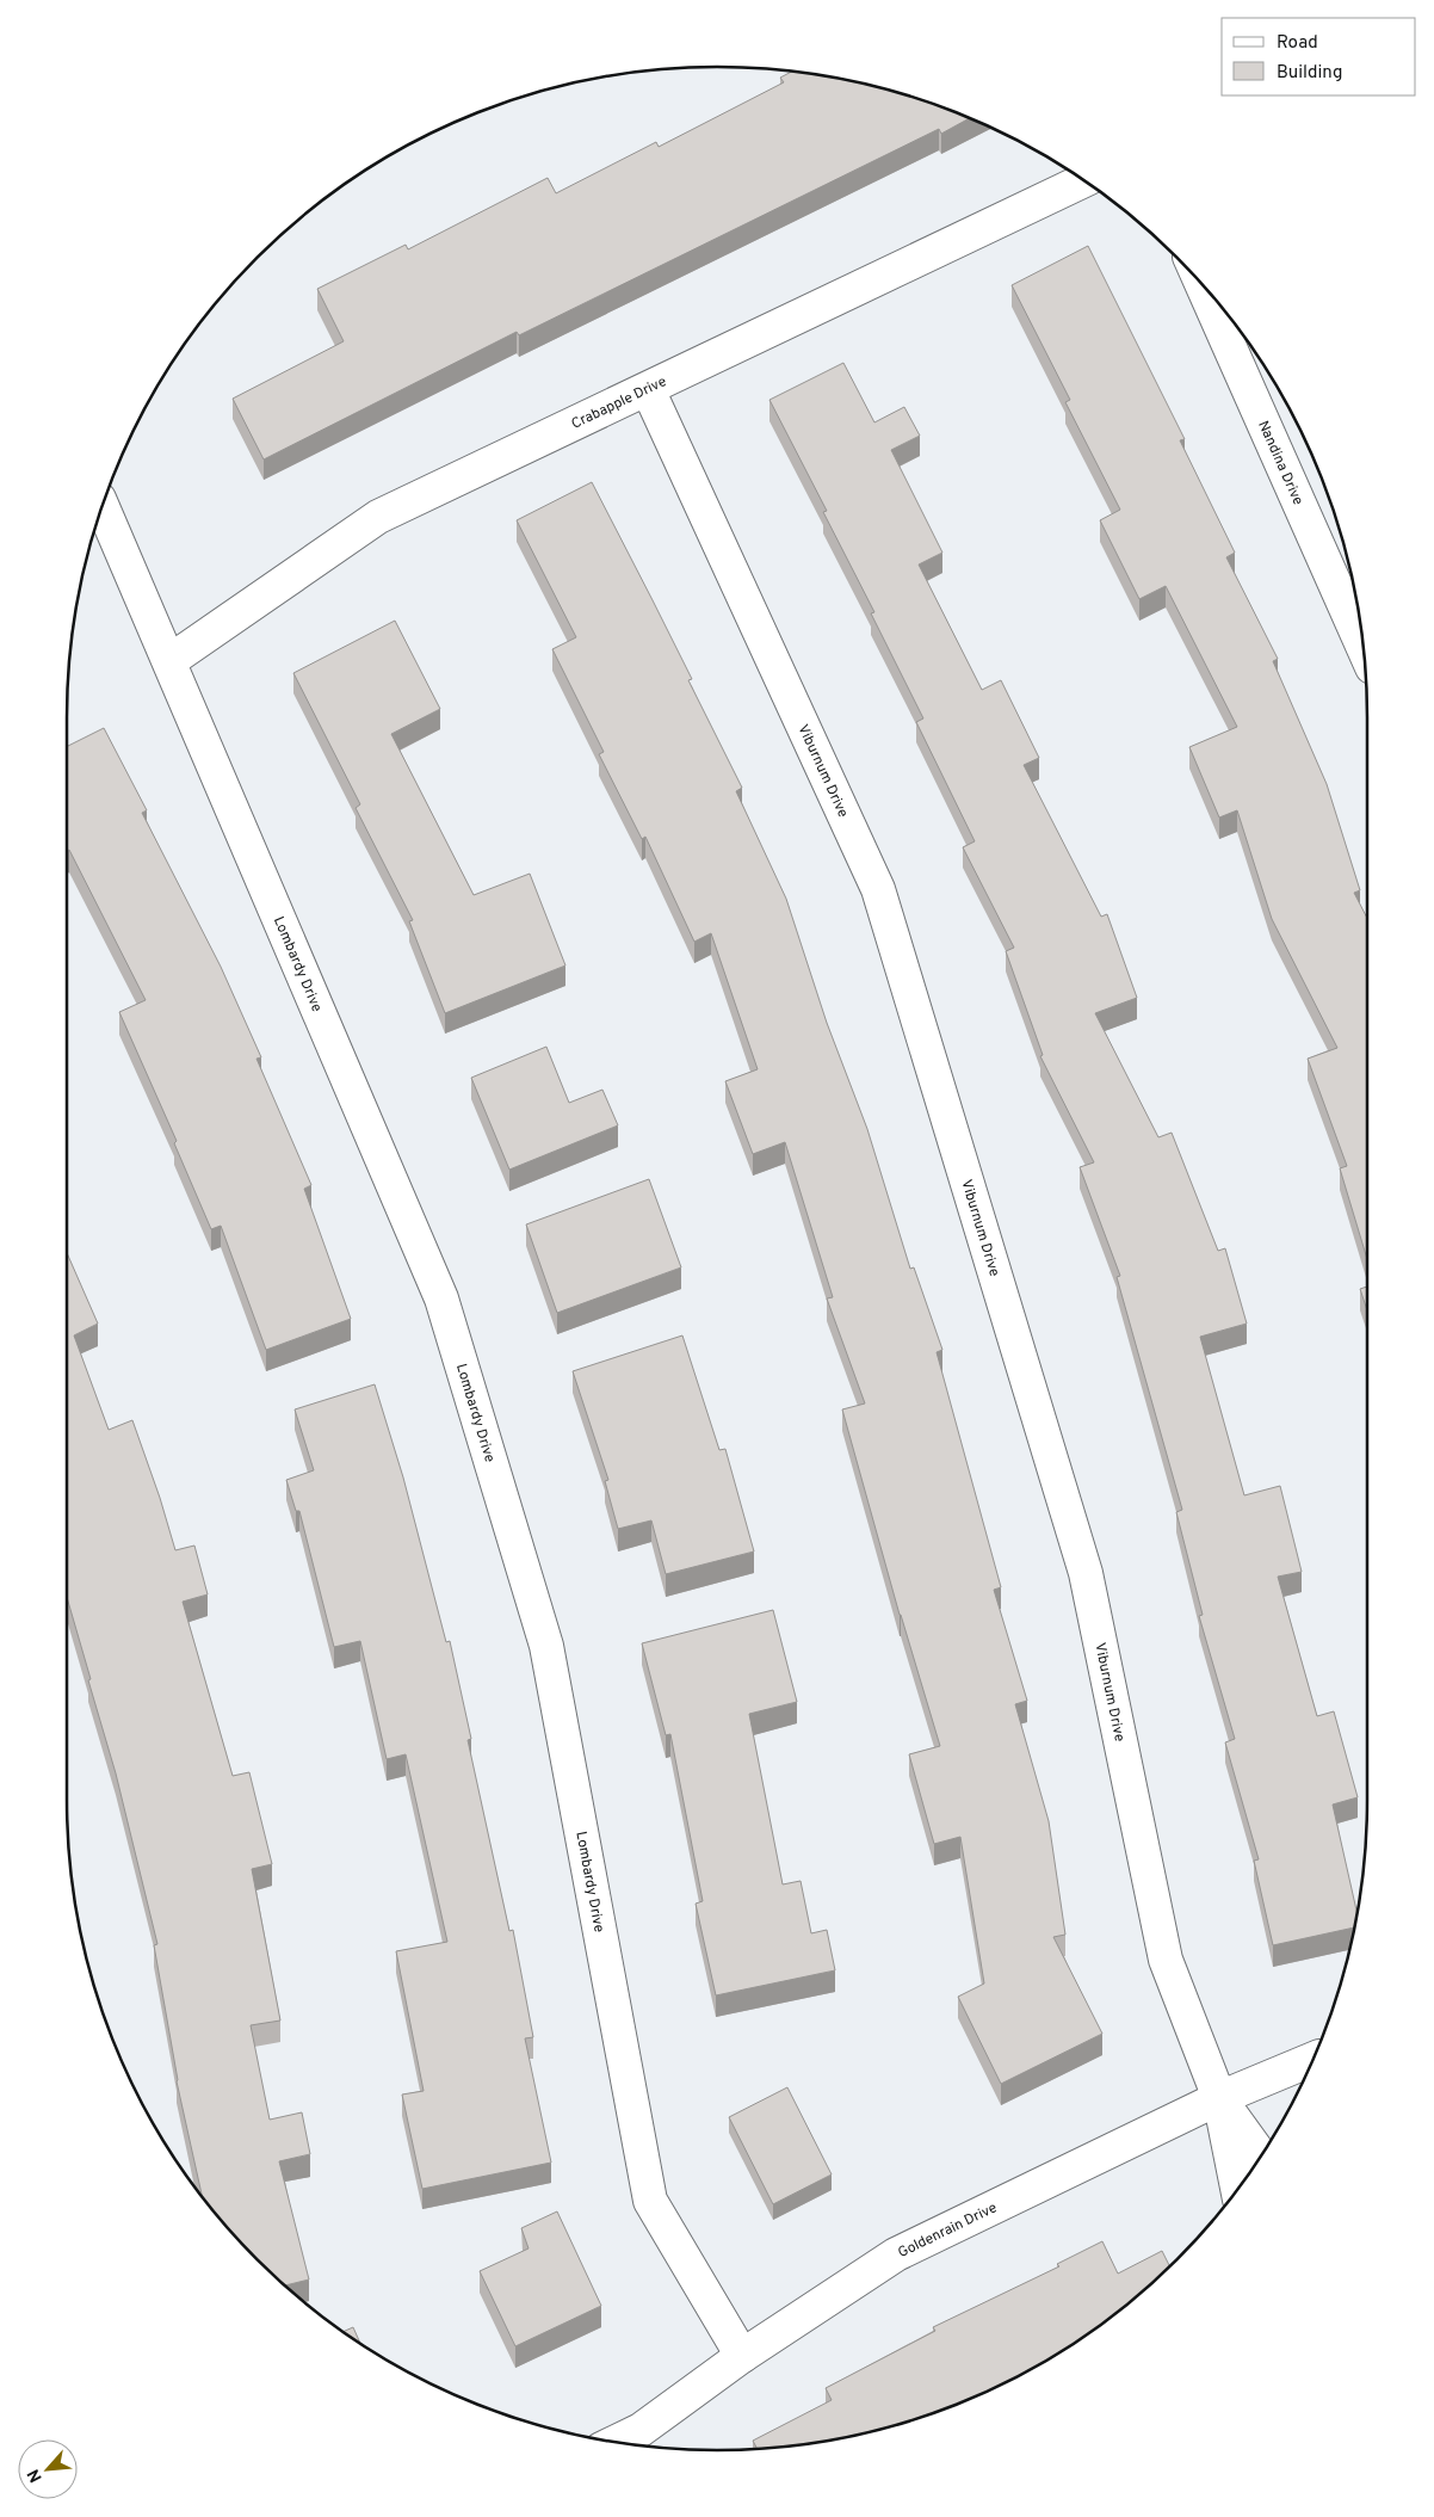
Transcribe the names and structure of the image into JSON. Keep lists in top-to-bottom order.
{
  "streets": {
    "street": [
      "Crabapple Drive",
      "Nandina Drive",
      "Viburnum Drive",
      "Lombardy Drive",
      "Goldenrain Drive"
    ]
  },
  "crossings": [
    ["Crabapple Drive", "Viburnum Drive"],
    ["Crabapple Drive", "Lombardy Drive"],
    ["Viburnum Drive", "Goldenrain Drive"],
    ["Lombardy Drive", "Goldenrain Drive"]
  ],
  "legend": ["Road", "Building"],
  "north": "bottom left"
}
